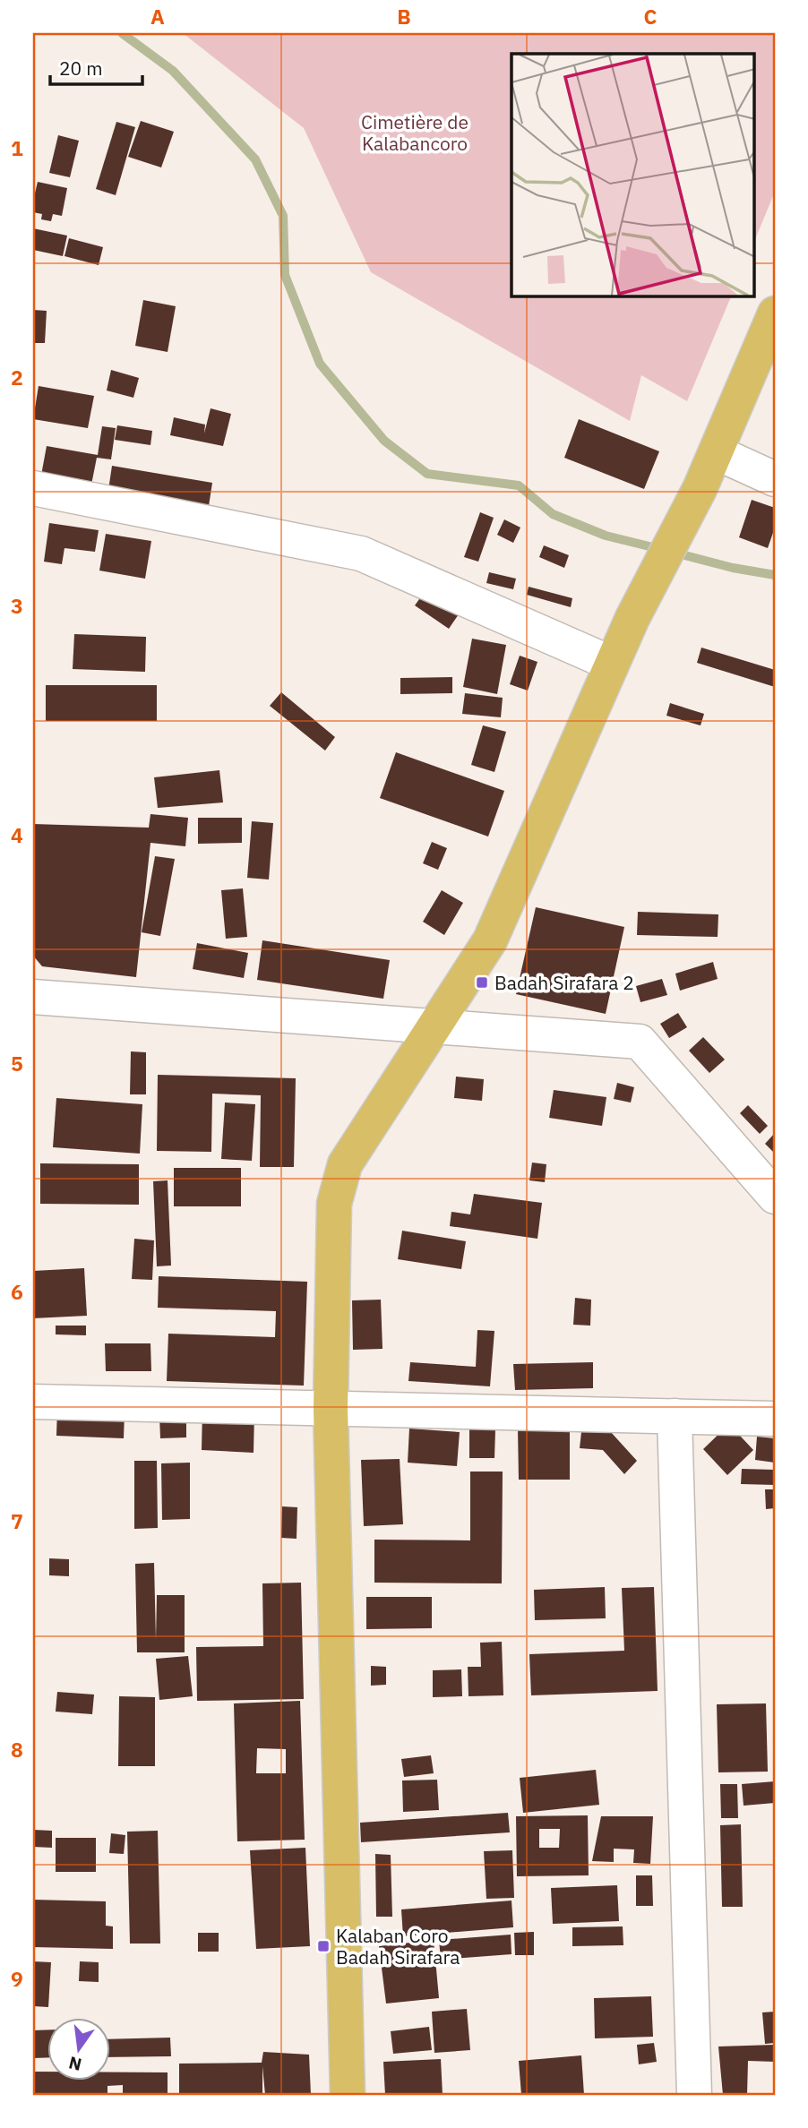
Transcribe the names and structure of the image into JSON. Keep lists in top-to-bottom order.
{
  "parks": ["Cimetière de Kalabancoro"],
  "places": {
    "transit": ["Badah Sirafara 2", "Kalaban Coro Badah Sirafara"]
  },
  "scale_bar": "20 m",
  "north": "bottom",
  "grid": {
    "columns": ["A", "B", "C"],
    "rows": [
      "1",
      "2",
      "3",
      "4",
      "5",
      "6",
      "7",
      "8",
      "9"
    ]
  }
}
